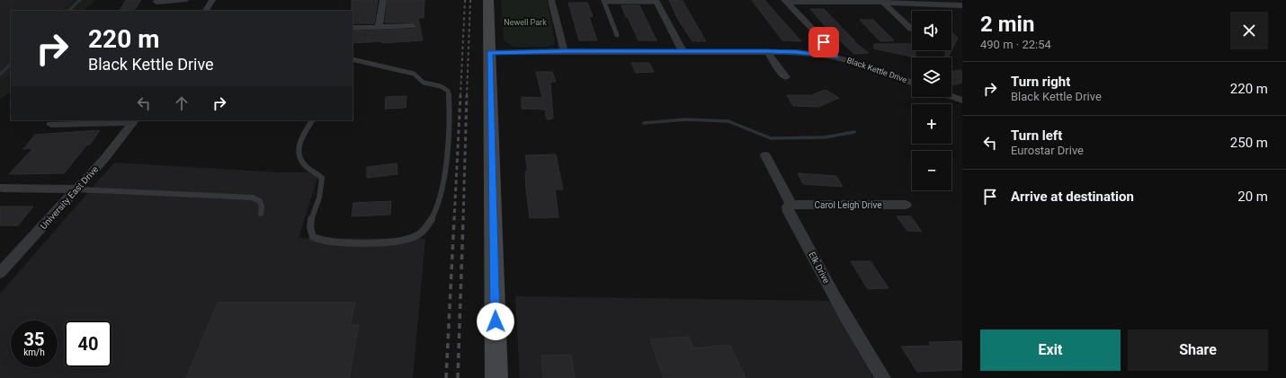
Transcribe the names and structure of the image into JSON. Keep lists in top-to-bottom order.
{
  "streets": {
    "street": [
      "Black Kettle Drive",
      "University East Drive",
      "Carol Leigh Drive",
      "Elk Drive"
    ]
  },
  "crossings": [
    ["Carol Leigh Drive", "Elk Drive"]
  ],
  "parks": ["Newell Park"],
  "page": {
    "heading": ["2 min", "490 m · 22:54"],
    "map_buttons": ["+", "−"],
    "turn": ["220 m", "Black Kettle Drive"],
    "list": [
      {
        "name": "Turn right",
        "note": "Black Kettle Drive",
        "value": "220 m"
      },
      {
        "name": "Turn left",
        "note": "Eurostar Drive",
        "value": "250 m"
      },
      {
        "name": "Arrive at destination",
        "value": "20 m"
      }
    ],
    "speed": "35 km/h",
    "limit": "40",
    "buttons": ["Exit", "Share"]
  }
}
